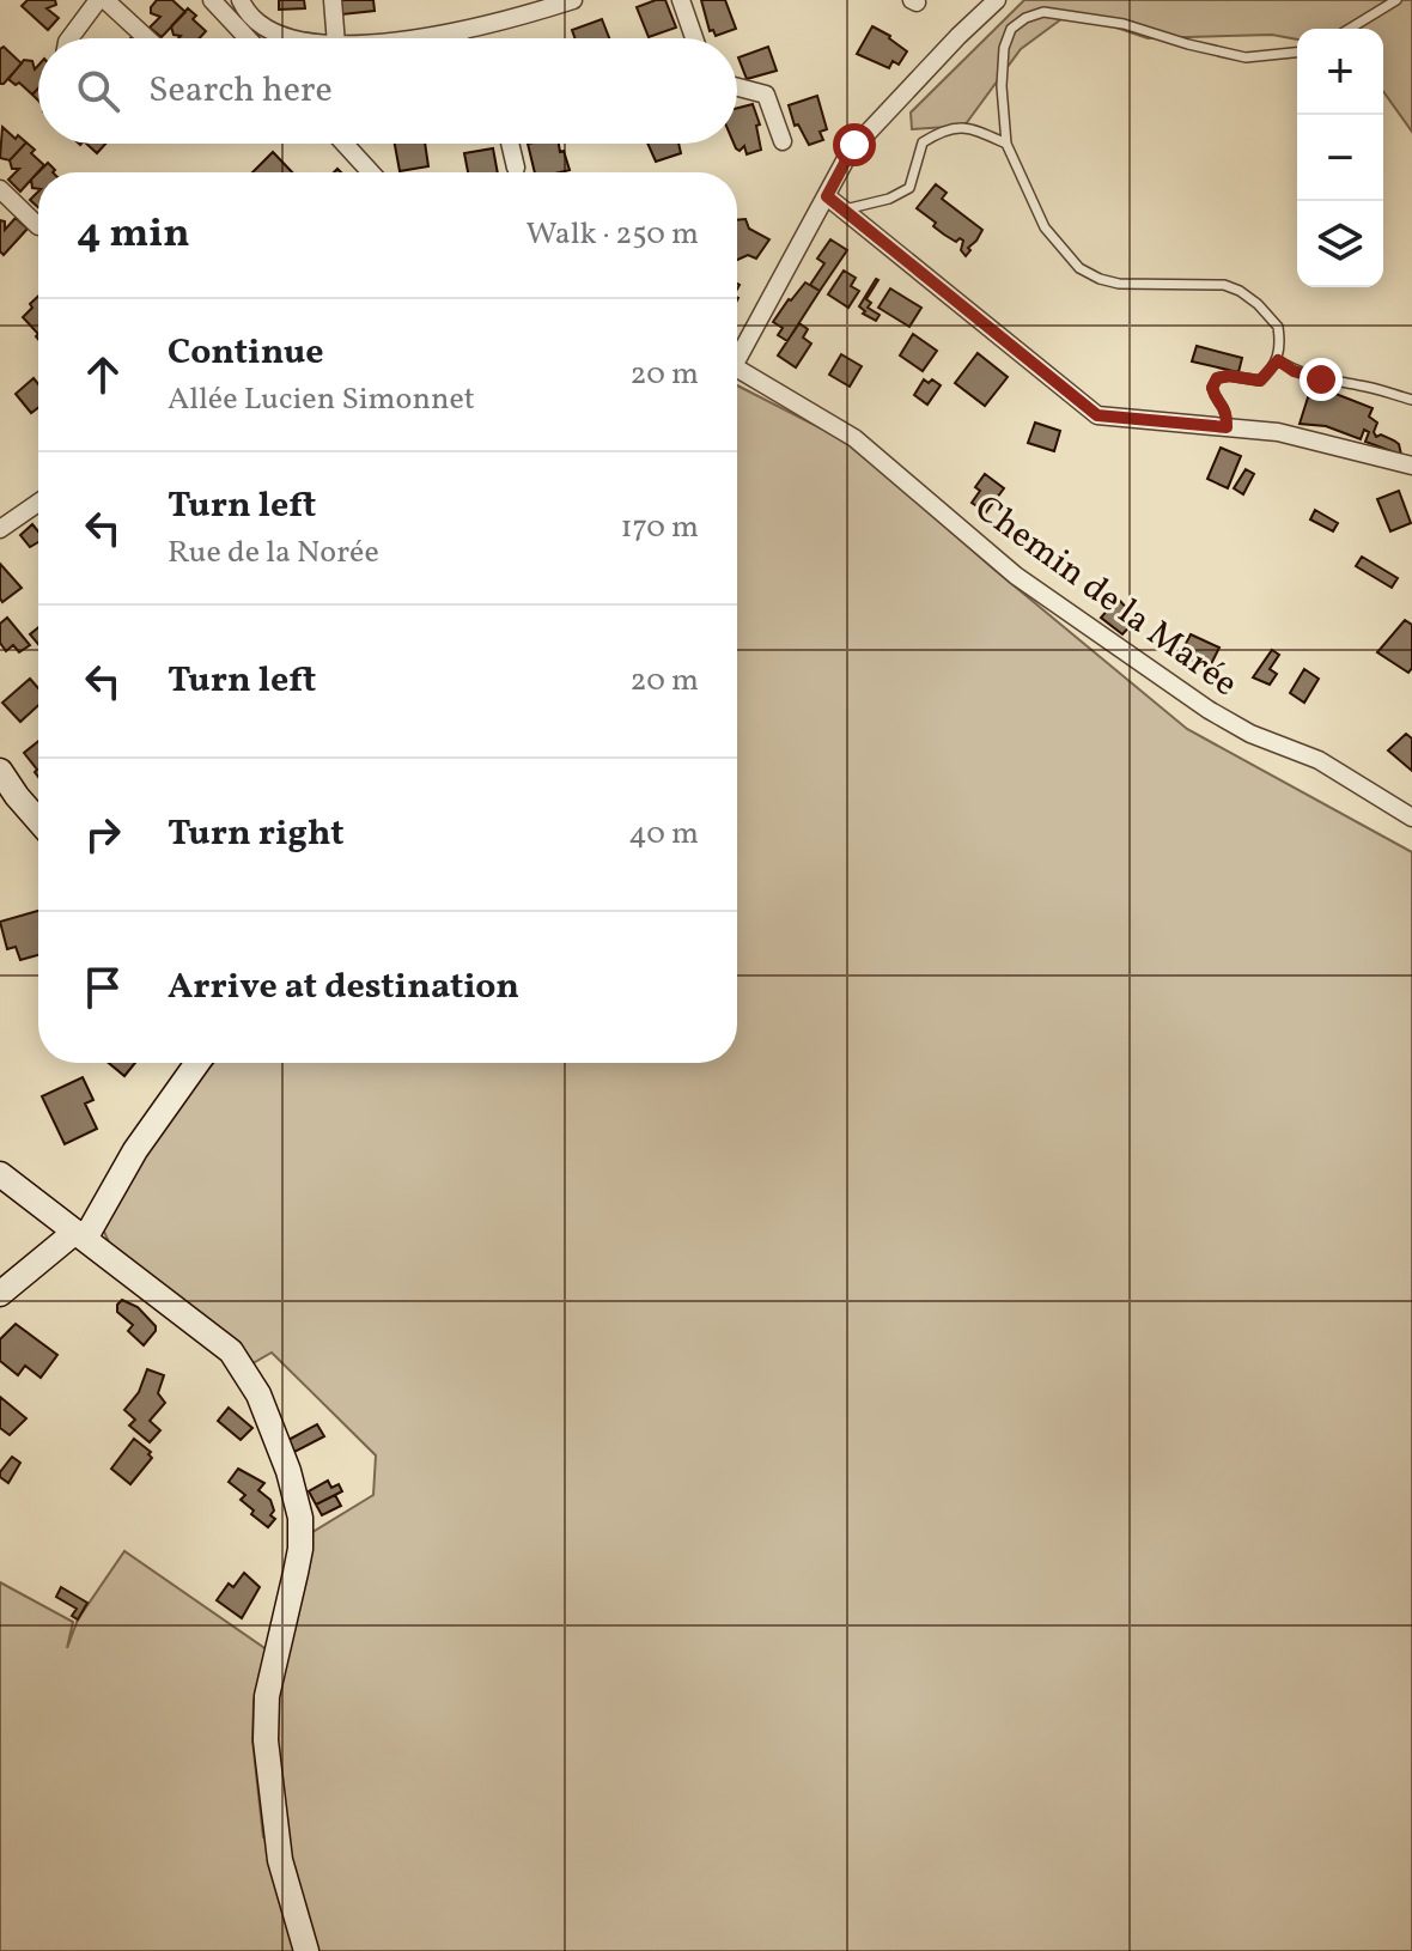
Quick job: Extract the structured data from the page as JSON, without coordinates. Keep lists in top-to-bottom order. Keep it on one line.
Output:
{"streets":{"street":["Chemin de la Marée"]},"page":{"map_buttons":["+","−"],"search":"Search here","heading":["4 min","Walk · 250 m"],"list":[["Continue","Allée Lucien Simonnet","20 m"],["Turn left","Rue de la Norée","170 m"],["Turn left","20 m"],["Turn right","40 m"],"Arrive at destination"]}}
